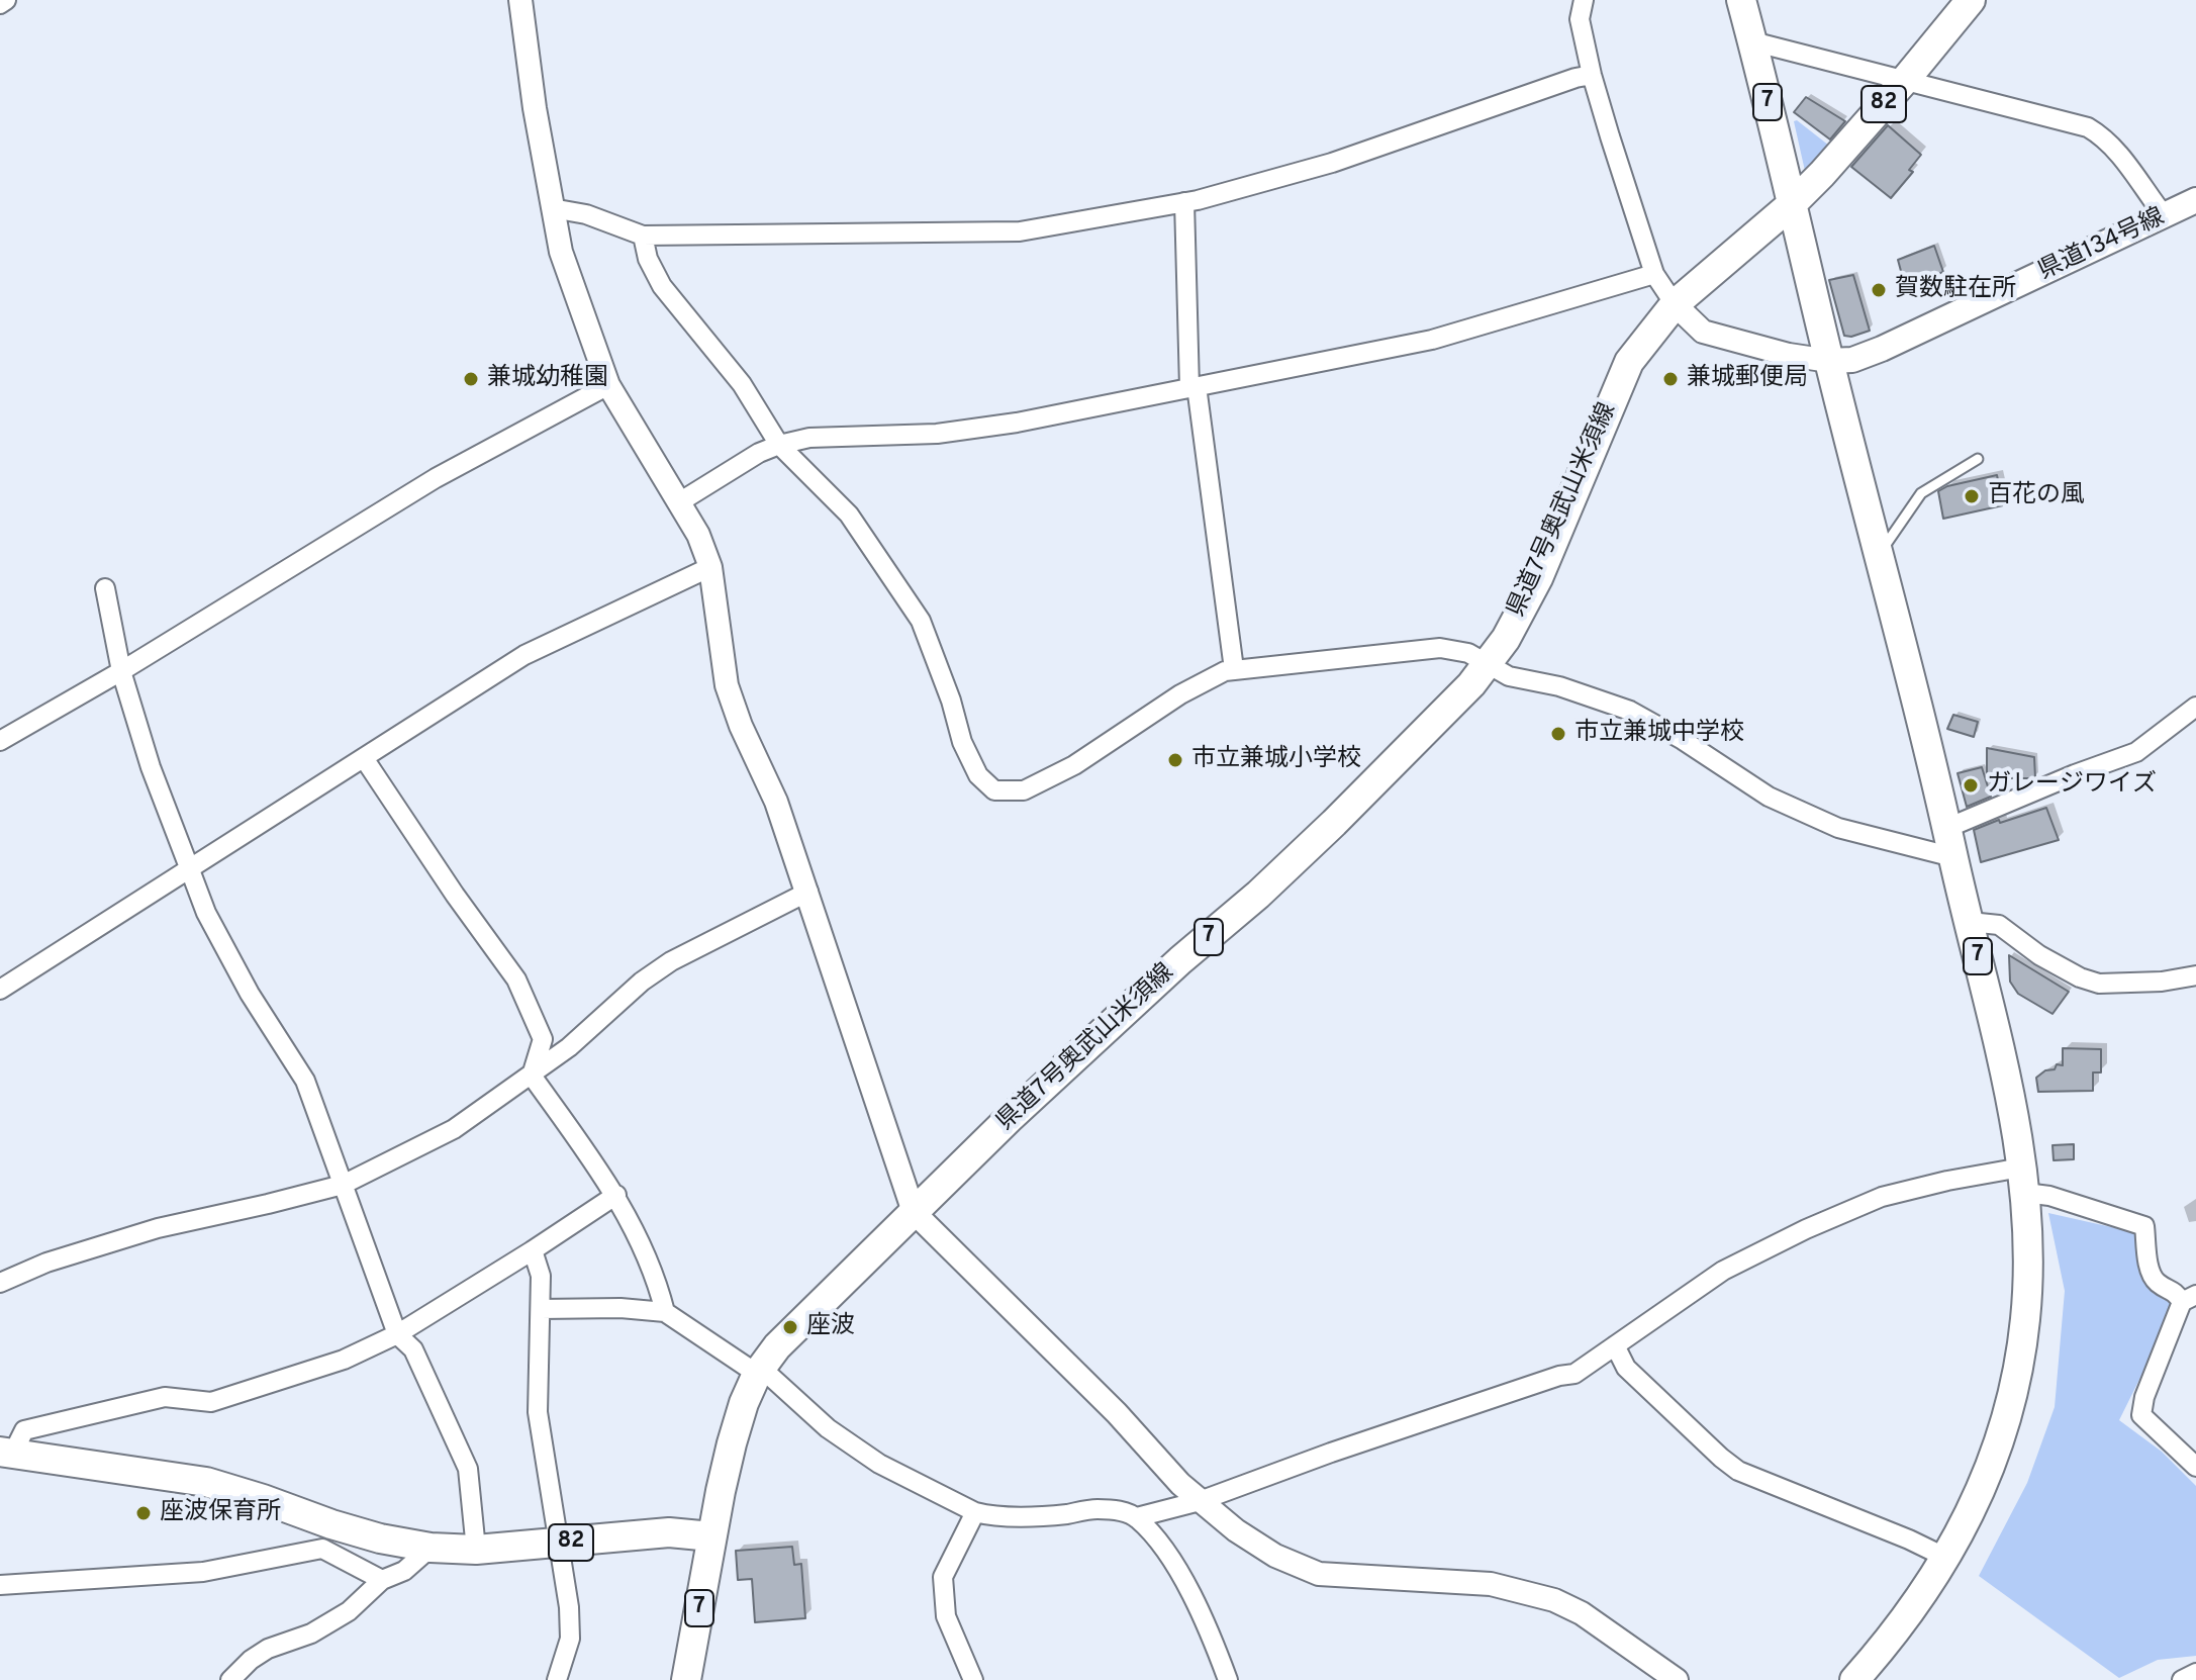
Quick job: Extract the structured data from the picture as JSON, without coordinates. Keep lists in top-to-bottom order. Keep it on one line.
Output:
{"streets":{"main road":["7","82","県道134号線","県道7号奥武山米須線"]},"crossings":[["7","82"],["7","県道134号線"],["7","県道7号奥武山米須線"],["82","県道7号奥武山米須線"]],"places":["賀数駐在所","兼城幼稚園","兼城郵便局","百花の風","市立兼城中学校","市立兼城小学校","ガレージワイズ","座波","座波保育所"]}
